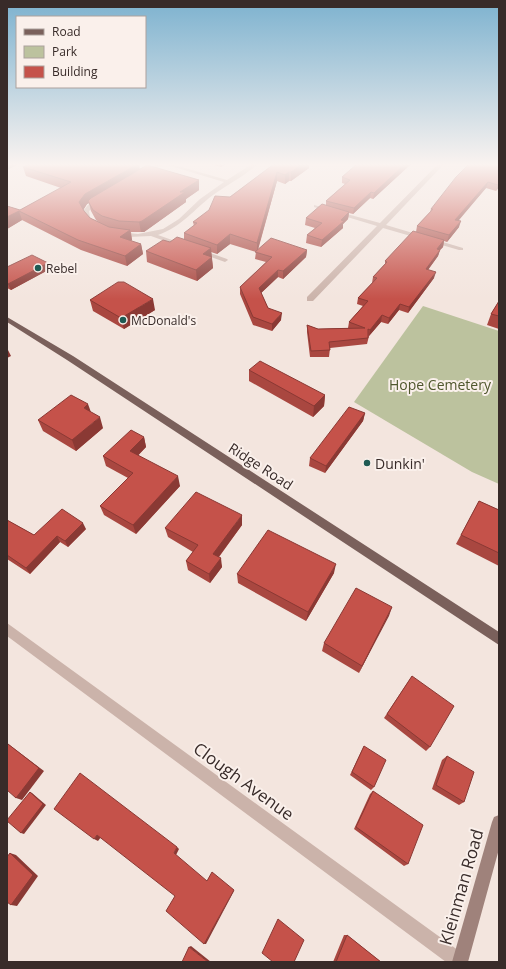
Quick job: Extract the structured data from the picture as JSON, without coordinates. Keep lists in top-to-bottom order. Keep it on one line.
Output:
{"streets":{"main road":["Ridge Road"],"street":["Clough Avenue","Kleinman Road"]},"crossings":[["Clough Avenue","Kleinman Road"]],"parks":["Hope Cemetery"],"places":["Rebel","McDonald's","Dunkin'"],"legend":["Road","Park","Building"]}
